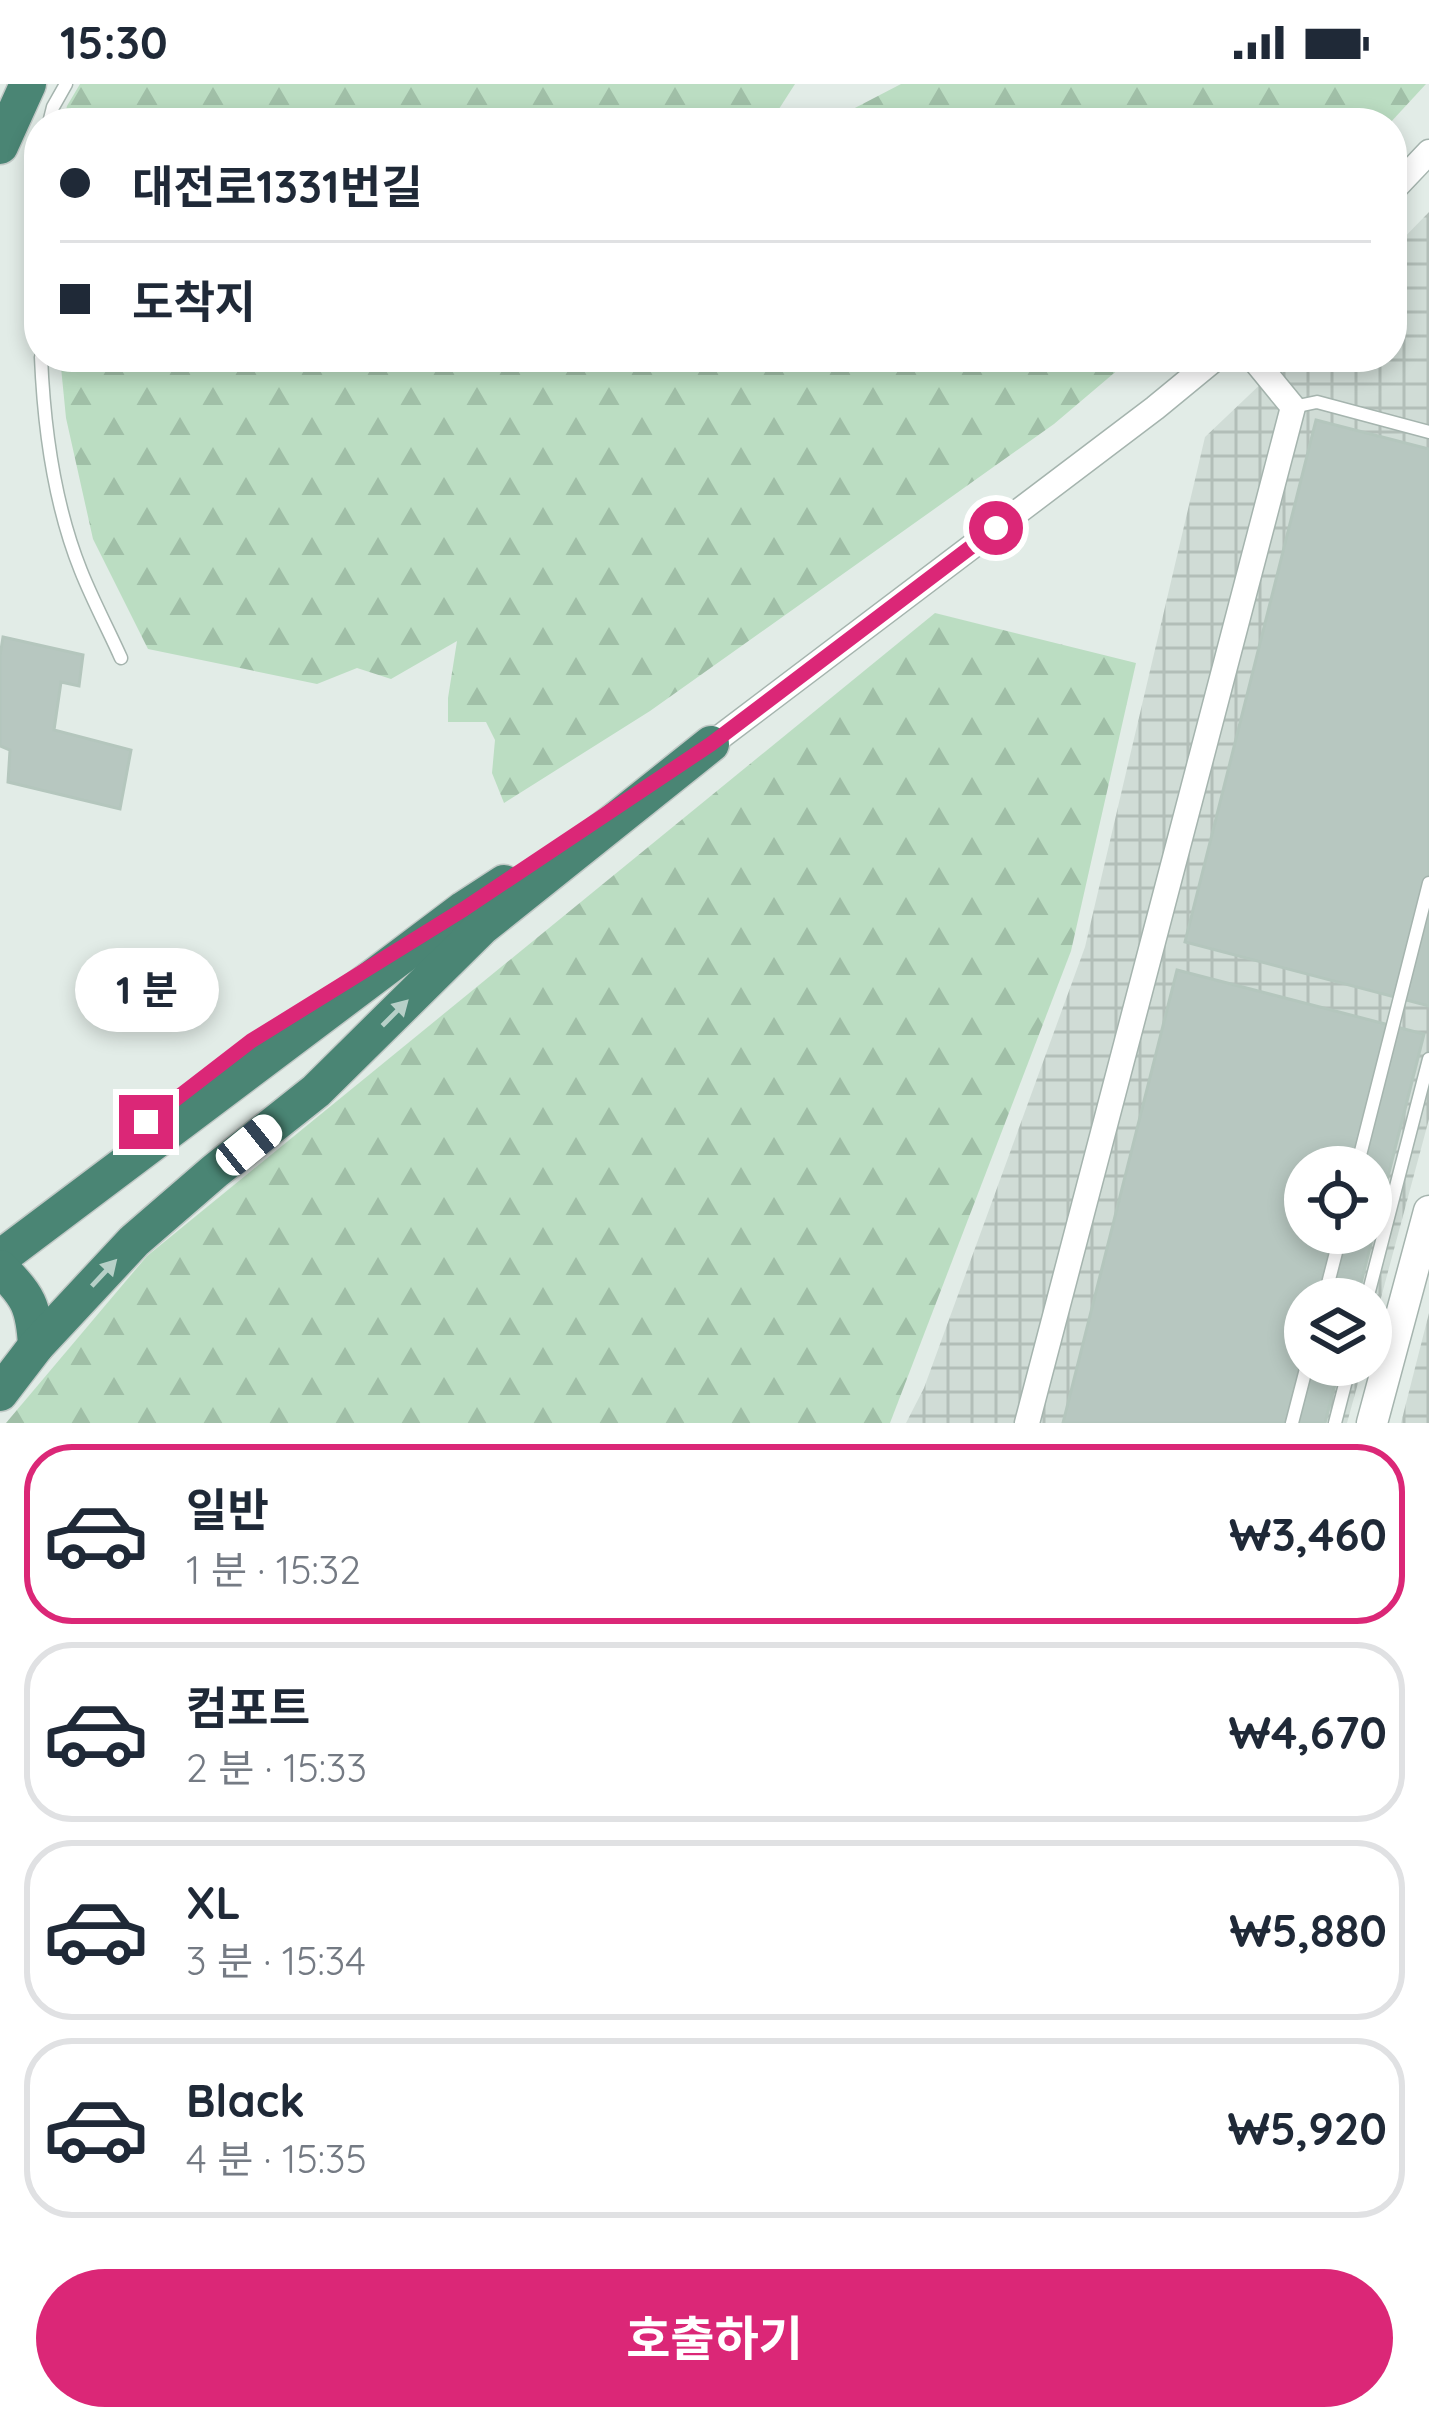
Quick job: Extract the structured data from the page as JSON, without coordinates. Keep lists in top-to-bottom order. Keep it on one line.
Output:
{"page":{"status":"15:30","banner":["대전로1331번길","도착지"],"bubble":"1 분","list":[{"name":"일반","note":"1 분 · 15:32","value":"₩3,460"},{"name":"컴포트","note":"2 분 · 15:33","value":"₩4,670"},{"name":"XL","note":"3 분 · 15:34","value":"₩5,880"},{"name":"Black","note":"4 분 · 15:35","value":"₩5,920"}],"buttons":"호출하기"}}
